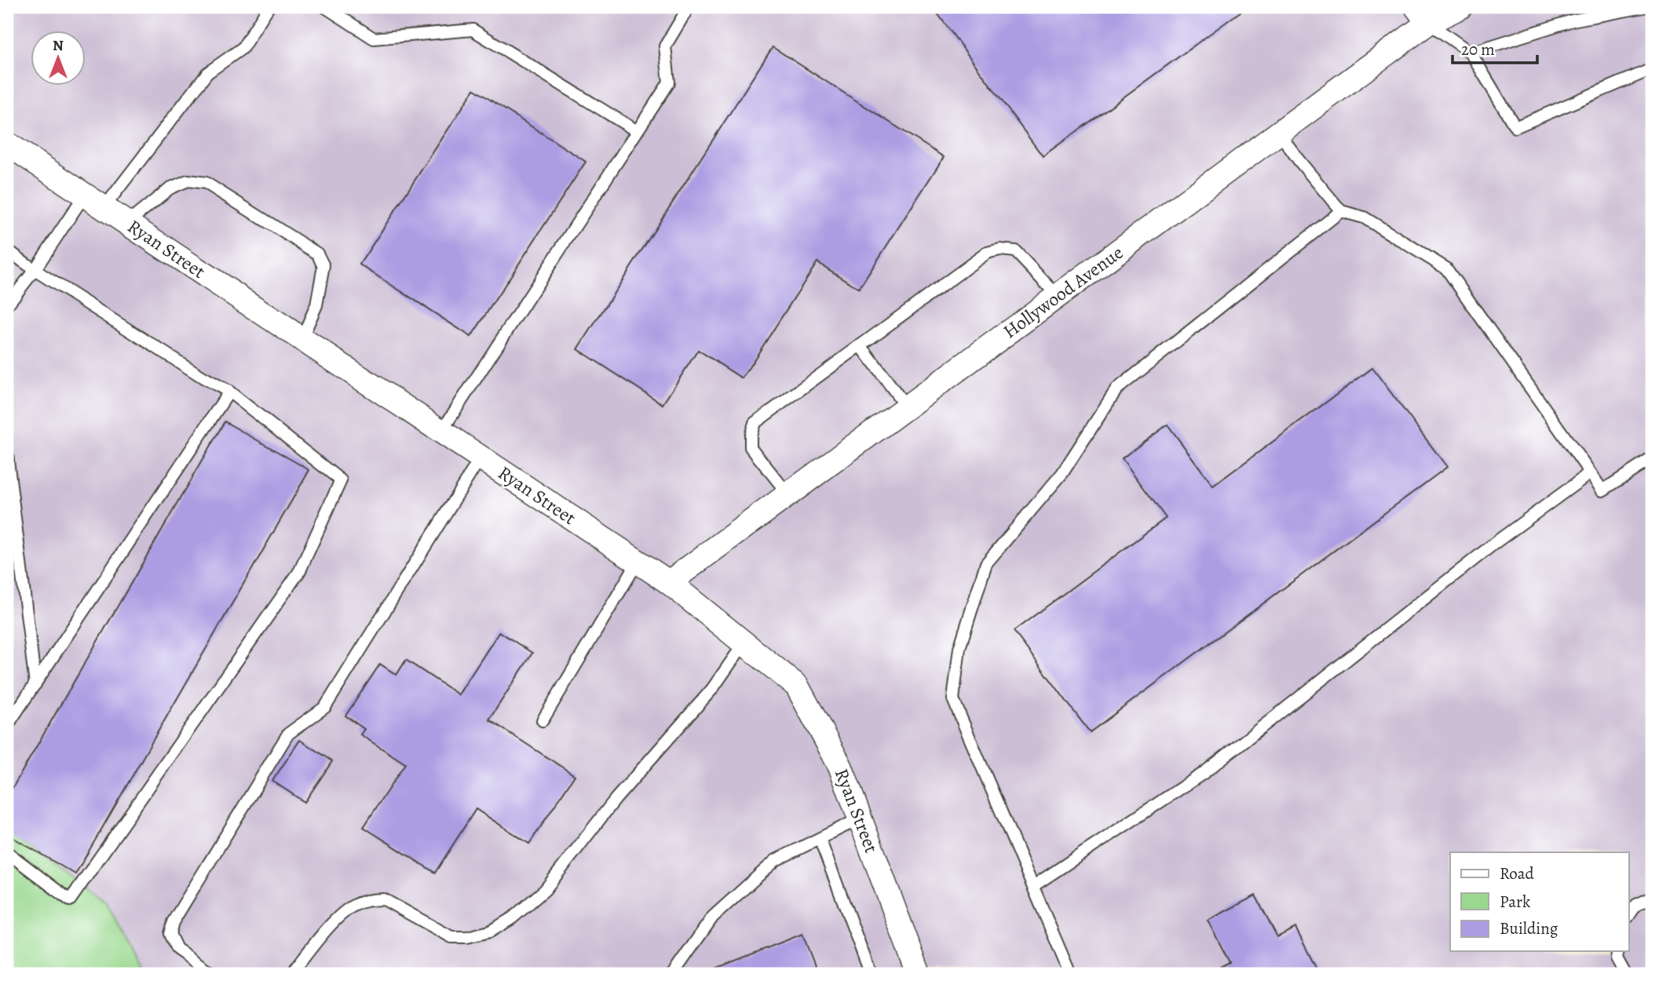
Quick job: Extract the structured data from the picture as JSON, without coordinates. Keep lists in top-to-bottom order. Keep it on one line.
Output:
{"streets":{"street":["Ryan Street","Hollywood Avenue"]},"crossings":[["Ryan Street","Hollywood Avenue"]],"legend":["Road","Park","Building"],"scale_bar":"20 m","north":"top"}
